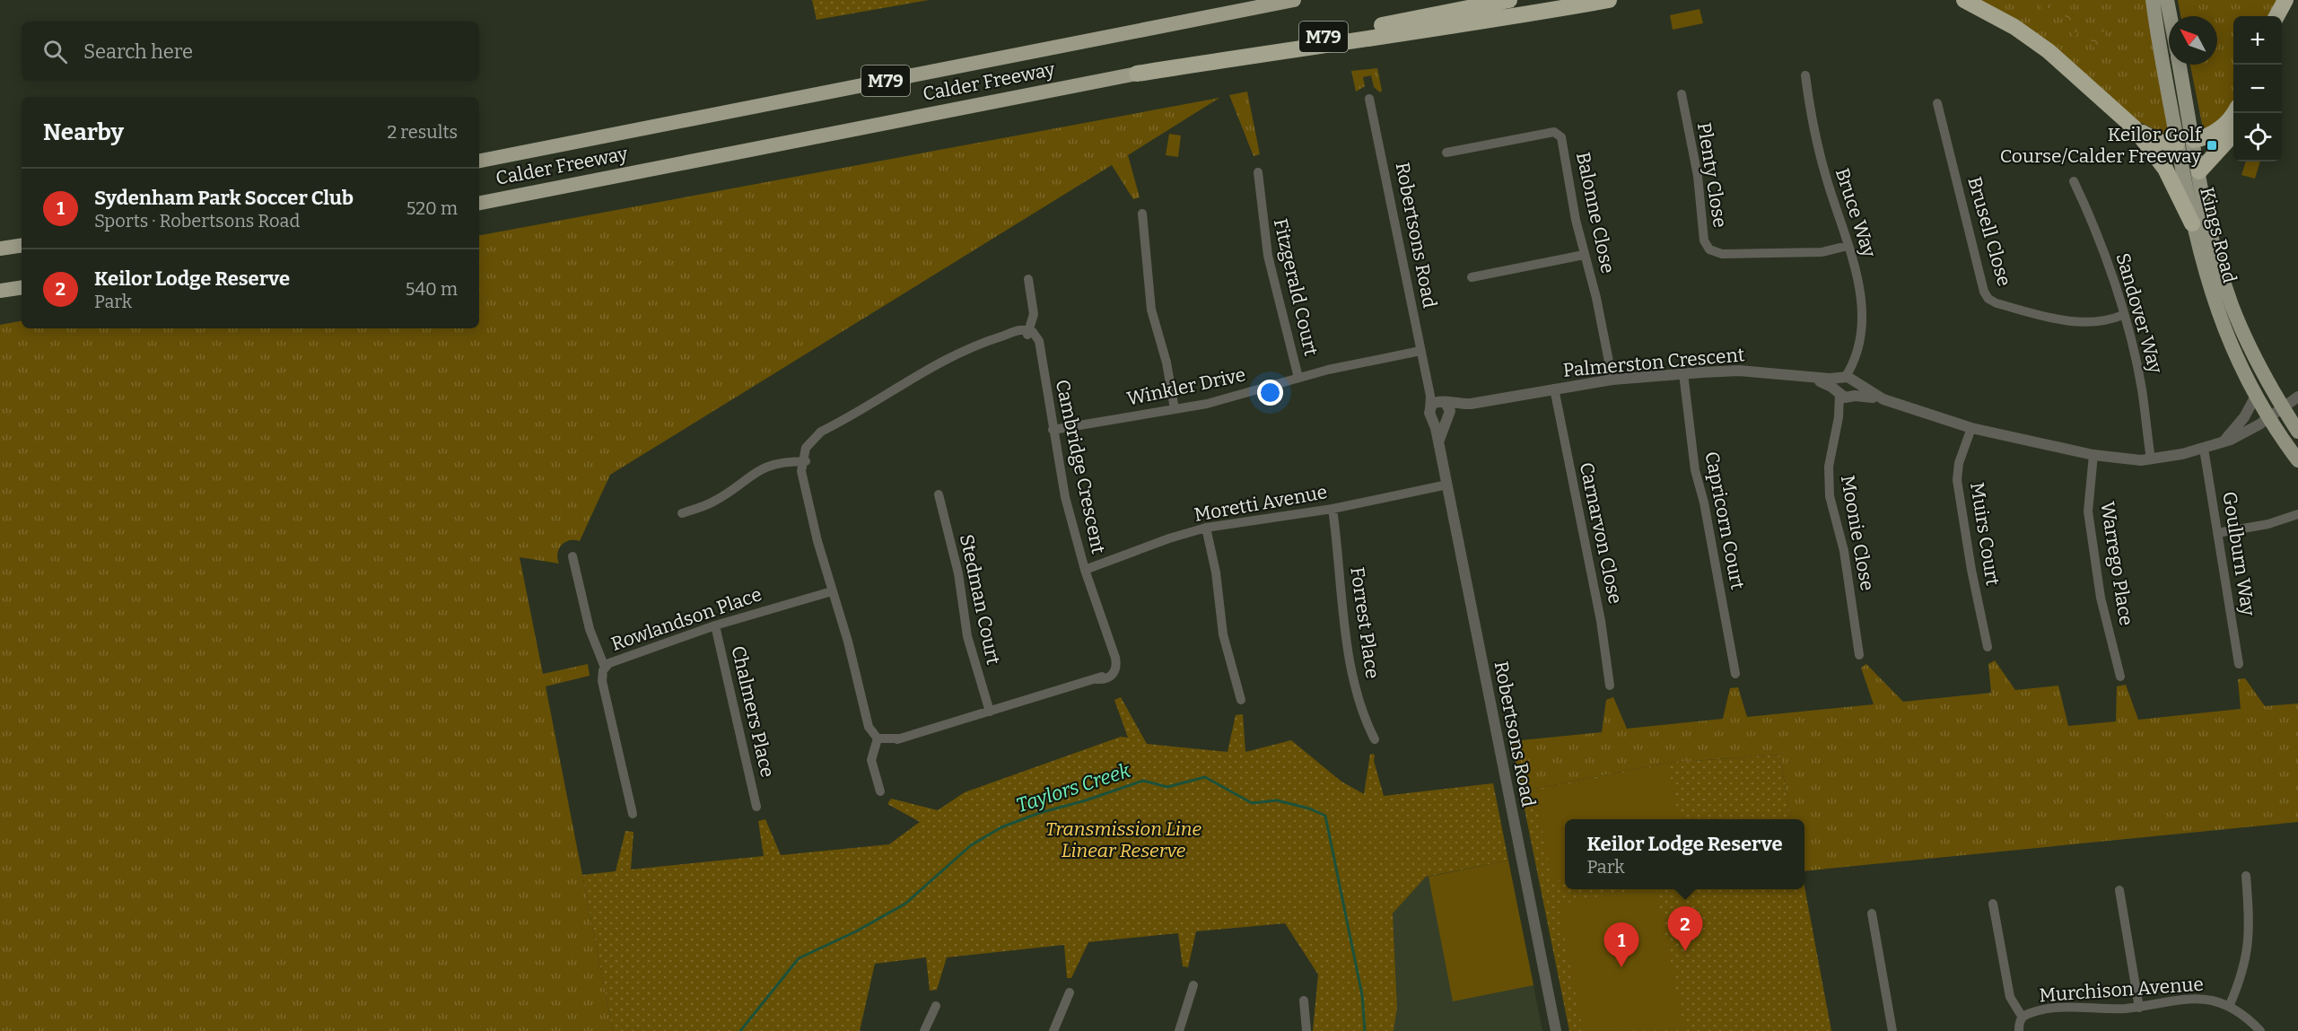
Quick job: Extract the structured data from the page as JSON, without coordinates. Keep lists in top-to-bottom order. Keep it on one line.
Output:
{"streets":{"highway":["M79","Calder Freeway"],"main road":["Kings Road"],"street":["Plenty Close","Balonne Close","Bruce Way","Brusell Close","Robertsons Road","Fitzgerald Court","Sandover Way","Palmerston Crescent","Winkler Drive","Cambridge Crescent","Moretti Avenue","Capricorn Court","Carnarvon Close","Moonie Close","Muirs Court","Goulburn Way","Warrego Place","Stedman Court","Rowlandson Place","Forrest Place","Chalmers Place","Murchison Avenue"]},"crossings":[["Plenty Close","Bruce Way"],["Balonne Close","Palmerston Crescent"],["Bruce Way","Palmerston Crescent"],["Bruce Way","Moonie Close"],["Brusell Close","Sandover Way"],["Robertsons Road","Palmerston Crescent"],["Robertsons Road","Winkler Drive"],["Robertsons Road","Moretti Avenue"],["Fitzgerald Court","Winkler Drive"],["Palmerston Crescent","Capricorn Court"],["Palmerston Crescent","Carnarvon Close"],["Palmerston Crescent","Moonie Close"],["Winkler Drive","Cambridge Crescent"],["Cambridge Crescent","Moretti Avenue"],["Cambridge Crescent","Stedman Court"],["Moretti Avenue","Forrest Place"],["Rowlandson Place","Chalmers Place"]],"water":["Taylors Creek"],"parks":["Transmission Line Linear Reserve"],"places":{"transit":["Keilor Golf Course/Calder Freeway"]},"north":"top left","page":{"map_buttons":["+","−"],"search":"Search here","heading":["Nearby","2 results"],"list":[{"mark":"1","name":"Sydenham Park Soccer Club","note":"Sports · Robertsons Road","value":"520 m"},{"mark":"2","name":"Keilor Lodge Reserve","note":"Park","value":"540 m"}],"popup":["Keilor Lodge Reserve","Park"],"pins":["2","1"]}}
